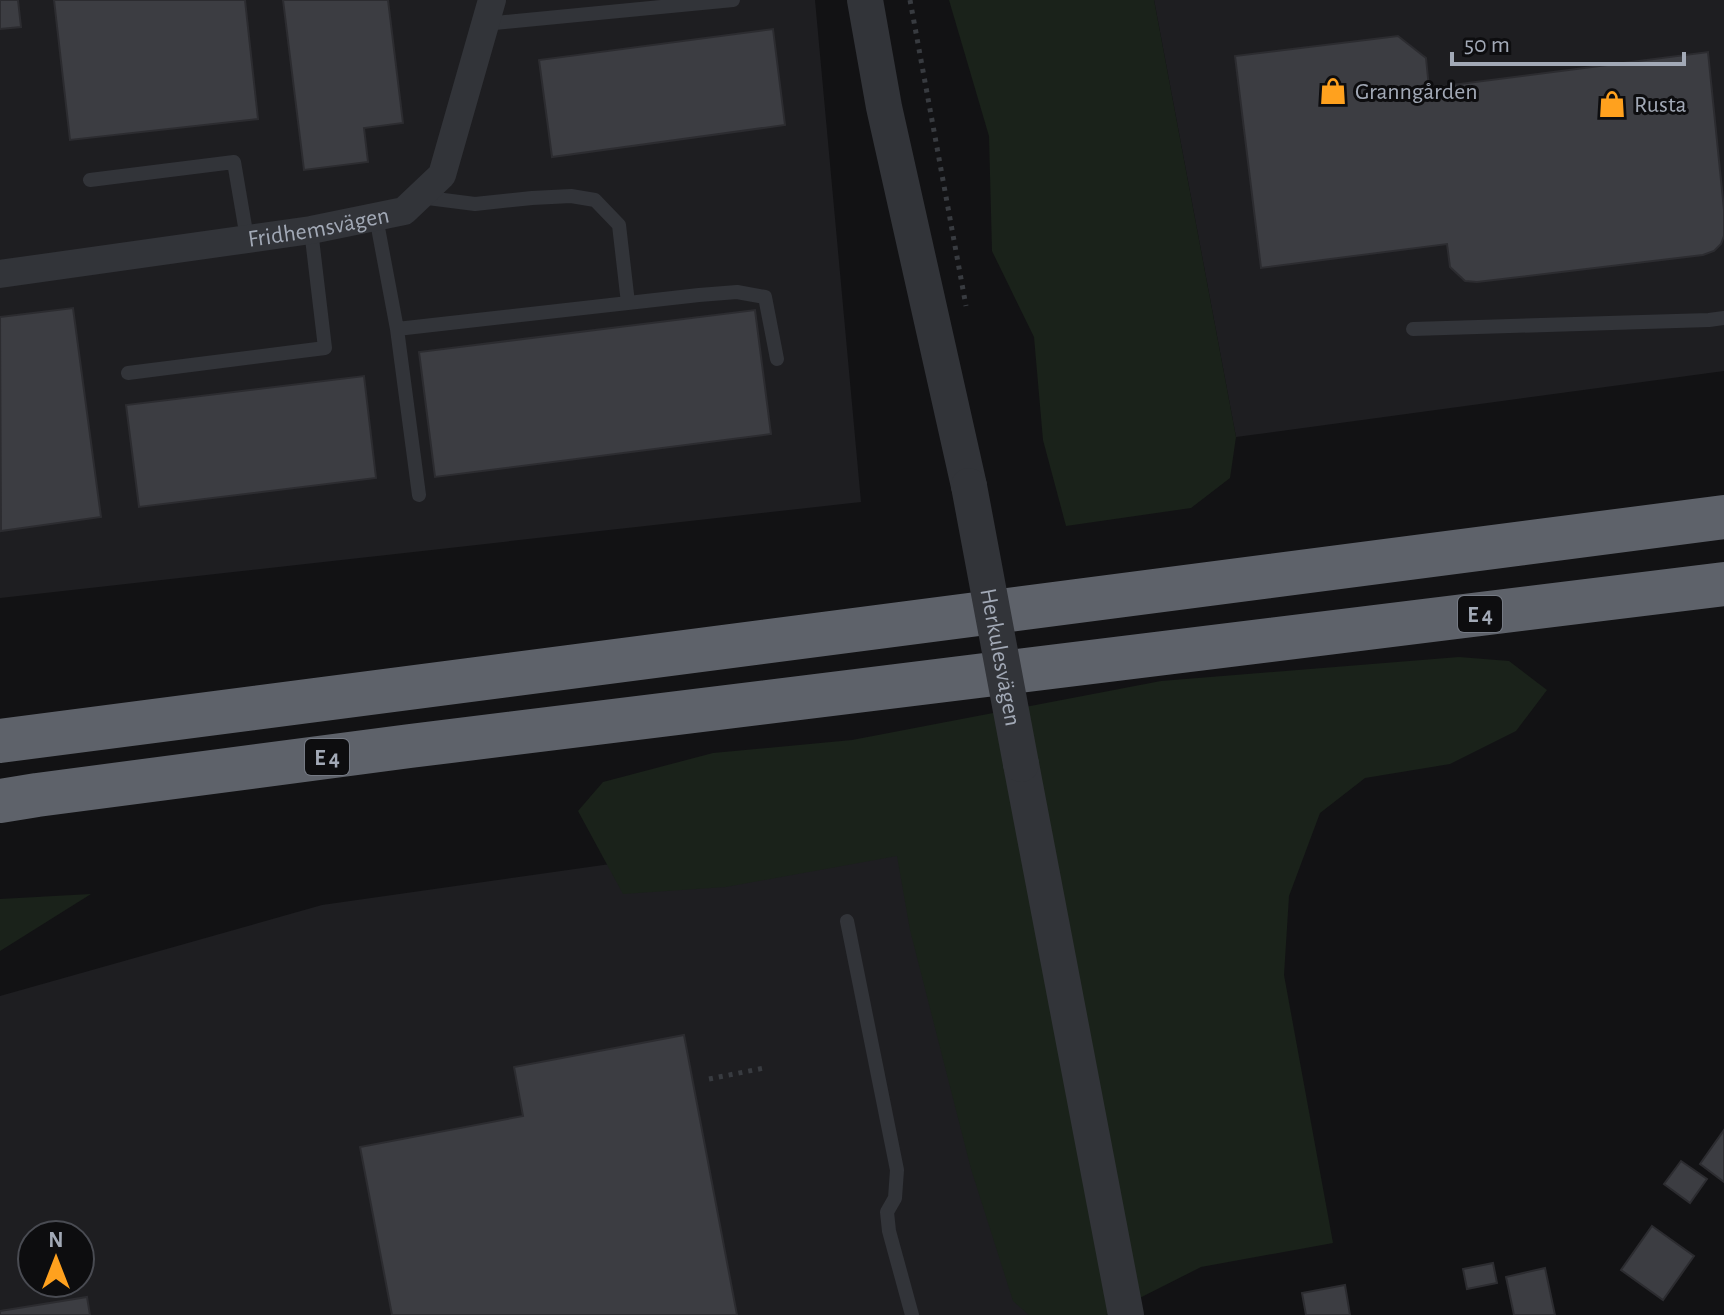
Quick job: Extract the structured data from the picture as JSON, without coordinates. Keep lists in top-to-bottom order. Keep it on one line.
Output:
{"streets":{"highway":["E 4"],"street":["Fridhemsvägen","Herkulesvägen"]},"places":{"shop":["Granngården","Rusta"]},"scale_bar":"50 m","north":"top"}
